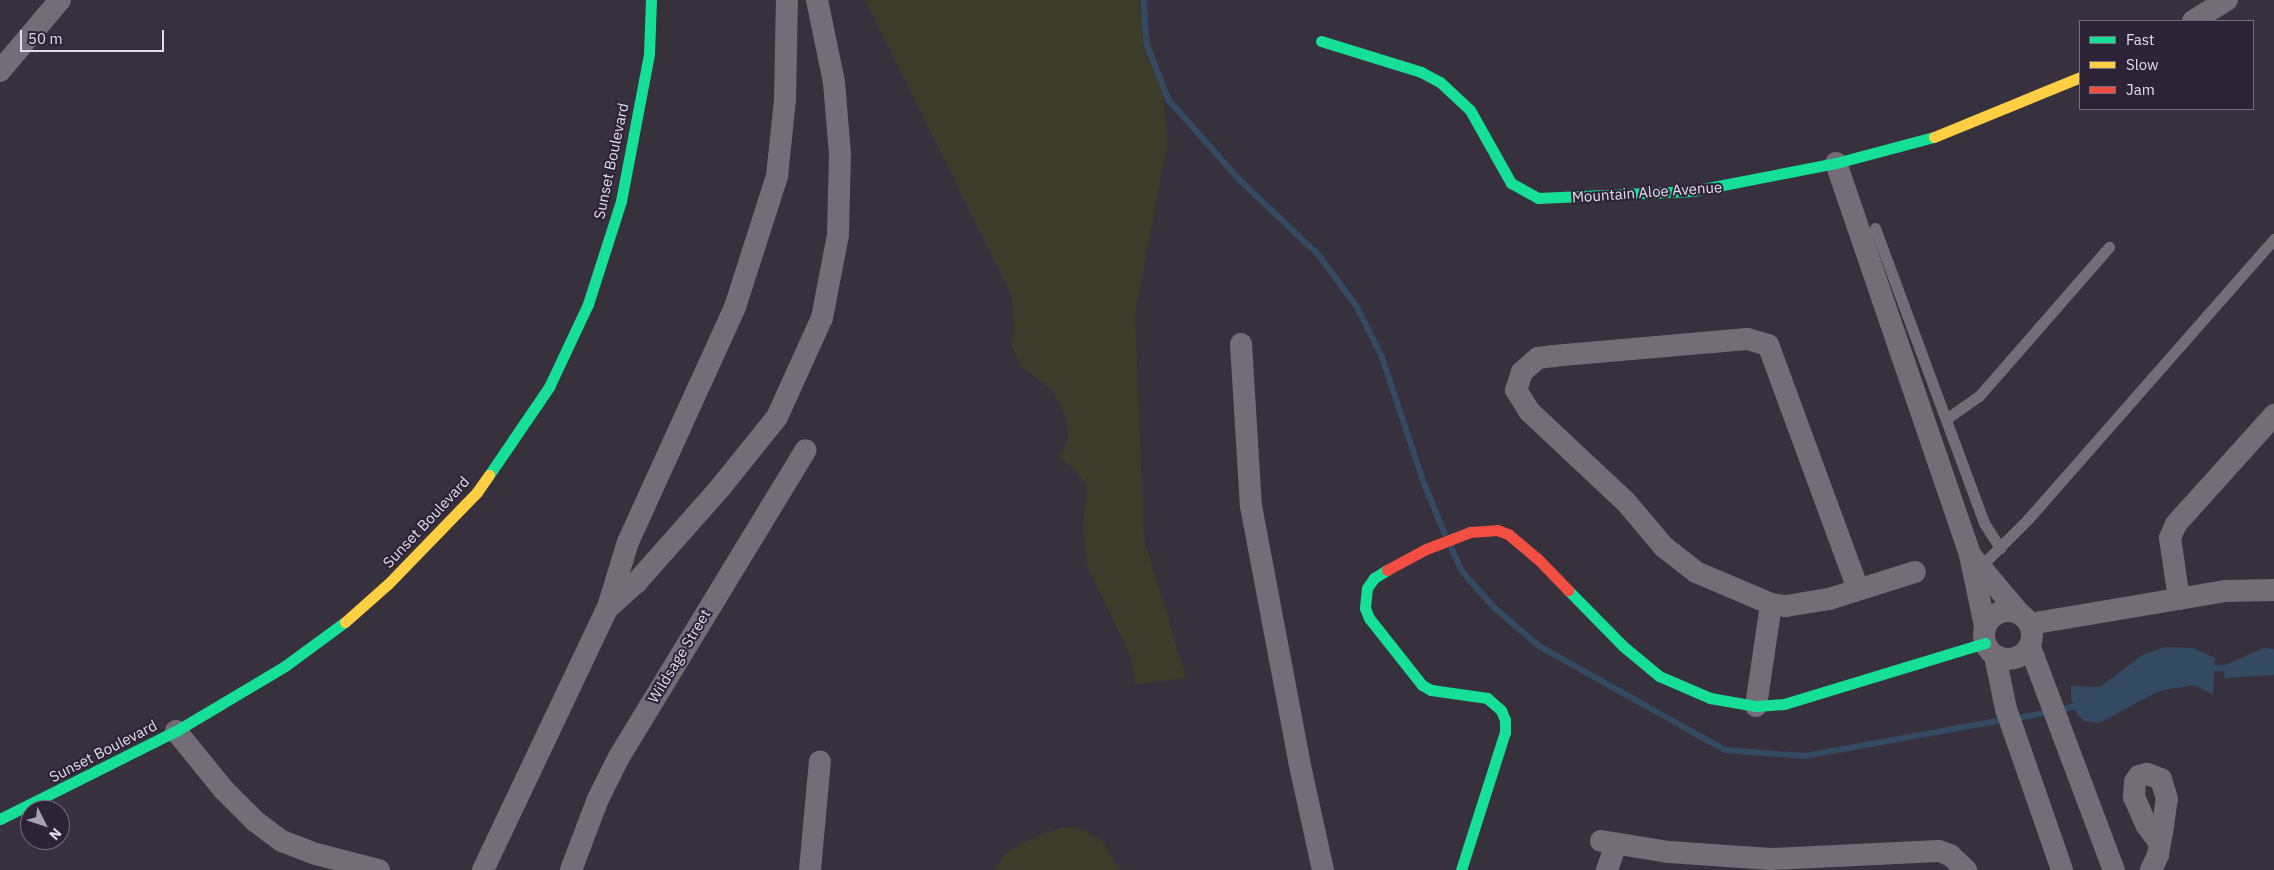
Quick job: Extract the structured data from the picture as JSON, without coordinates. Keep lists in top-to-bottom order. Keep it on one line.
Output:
{"streets":{"street":["Sunset Boulevard","Mountain Aloe Avenue","Wildsage Street"]},"legend":["Fast","Slow","Jam"],"scale_bar":"50 m","north":"bottom right"}
